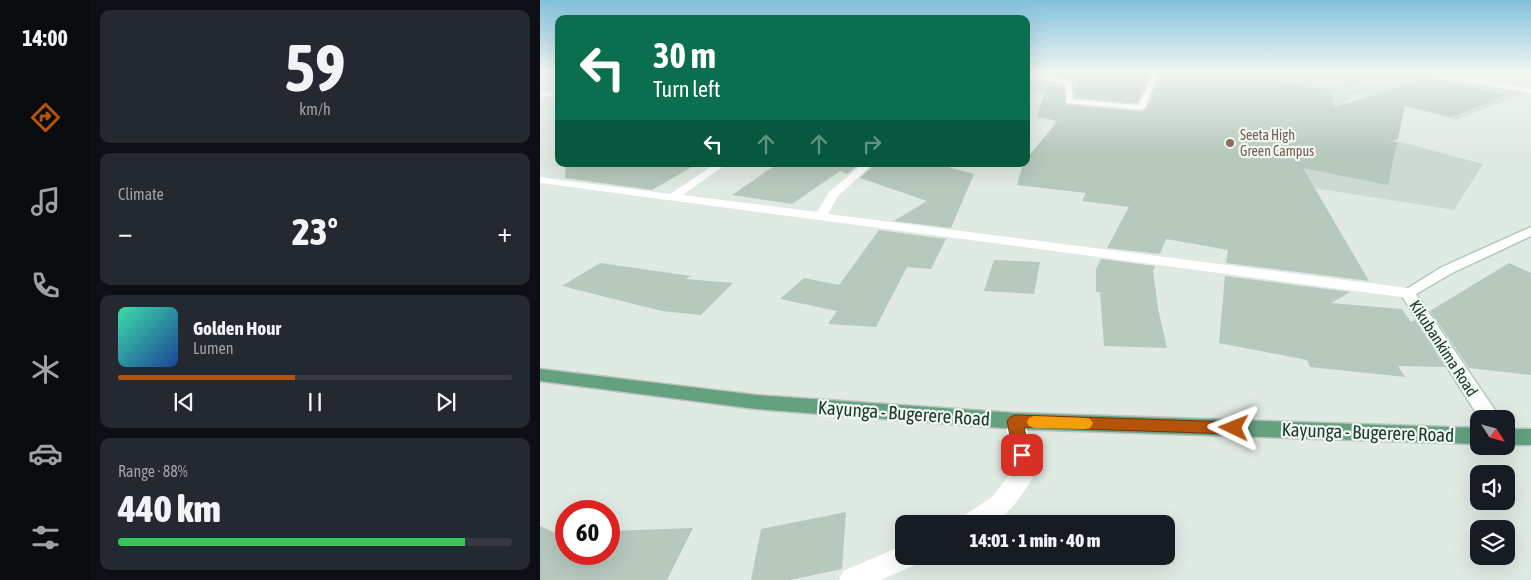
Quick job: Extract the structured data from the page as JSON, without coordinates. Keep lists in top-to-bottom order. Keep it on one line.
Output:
{"streets":{"main road":["Kayunga - Bugerere Road"],"street":["Kikubankima Road"]},"places":["Seeta High Green Campus"],"north":"bottom right","page":{"tabs":"14:00","tile":[["59","km/h"],"Climate",["Range · 88%","440 km"]],"turn":["30 m","Turn left"],"heat":["−","23°","+"],"song":["Golden Hour","Lumen"],"limit":"60","trip":"14:01 · 1 min · 40 m"}}
